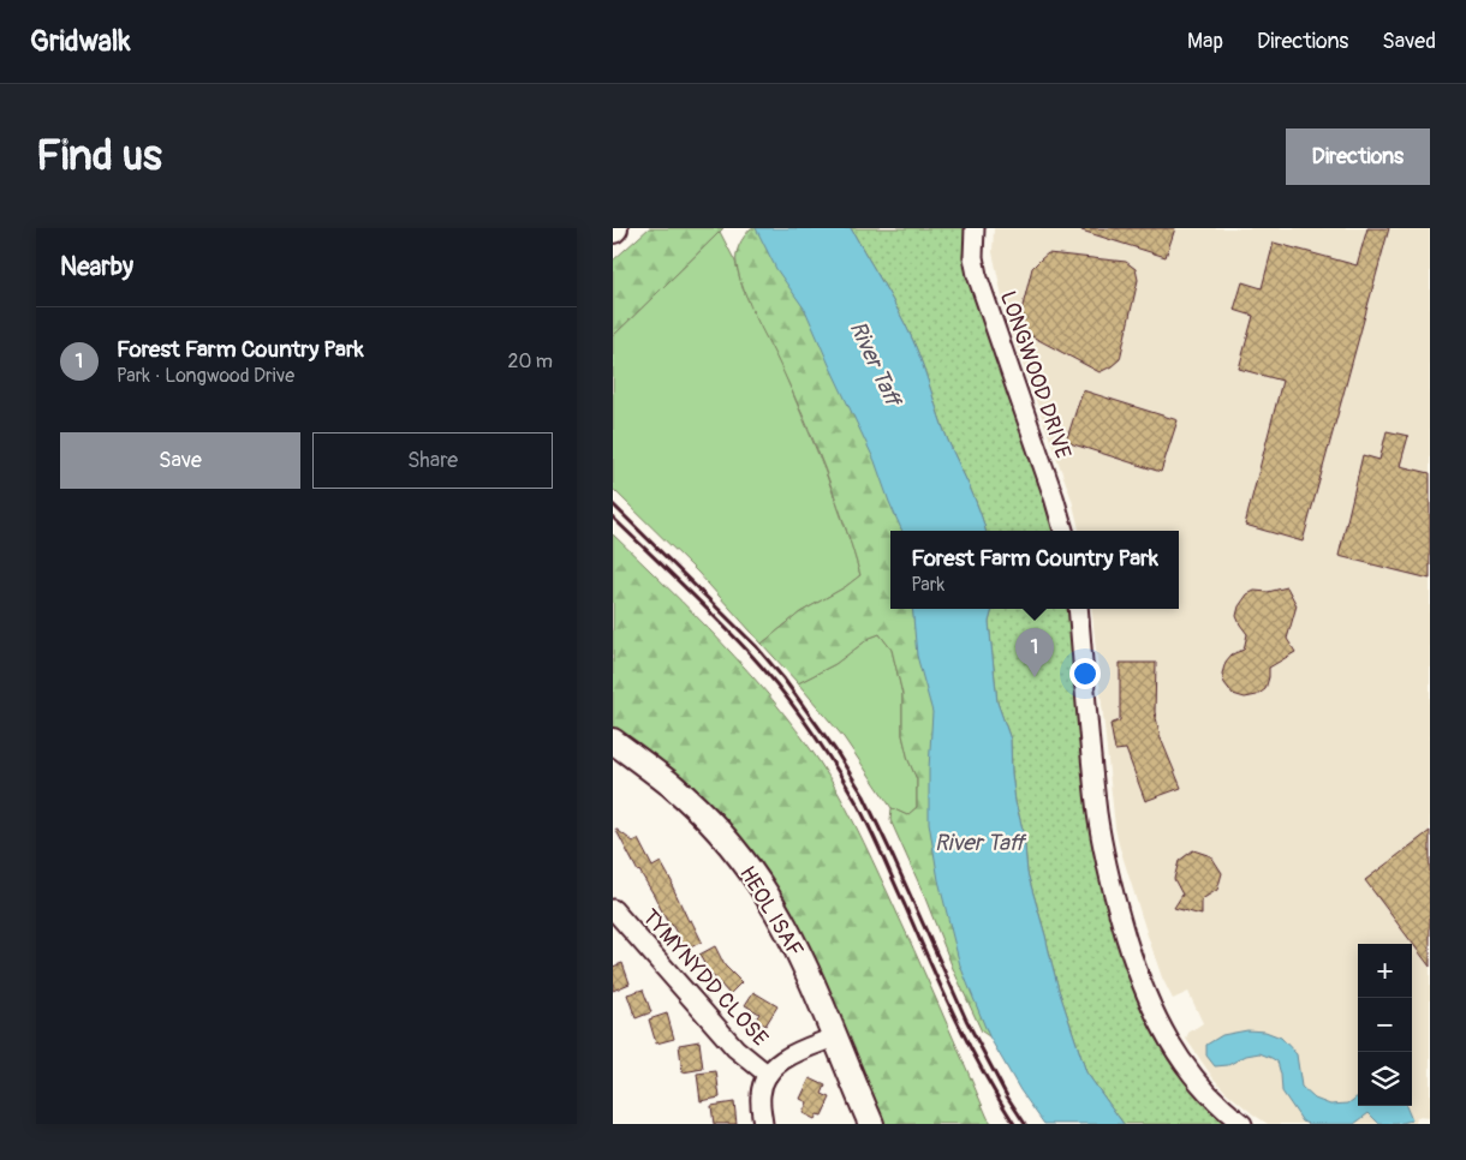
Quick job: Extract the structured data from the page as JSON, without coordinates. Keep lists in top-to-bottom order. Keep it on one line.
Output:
{"streets":{"main road":["HEOL ISAF"],"street":["LONGWOOD DRIVE","TYMYNYDD CLOSE"]},"water":["River Taff"],"page":{"header":"Gridwalk","nav":["Map","Directions","Saved"],"buttons":["Directions",["Save","Share"]],"title":"Find us","heading":"Nearby","list":[{"mark":"1","name":"Forest Farm Country Park","note":"Park · Longwood Drive","value":"20 m"}],"popup":["Forest Farm Country Park","Park"],"pins":"1","map_buttons":["+","−"]}}
